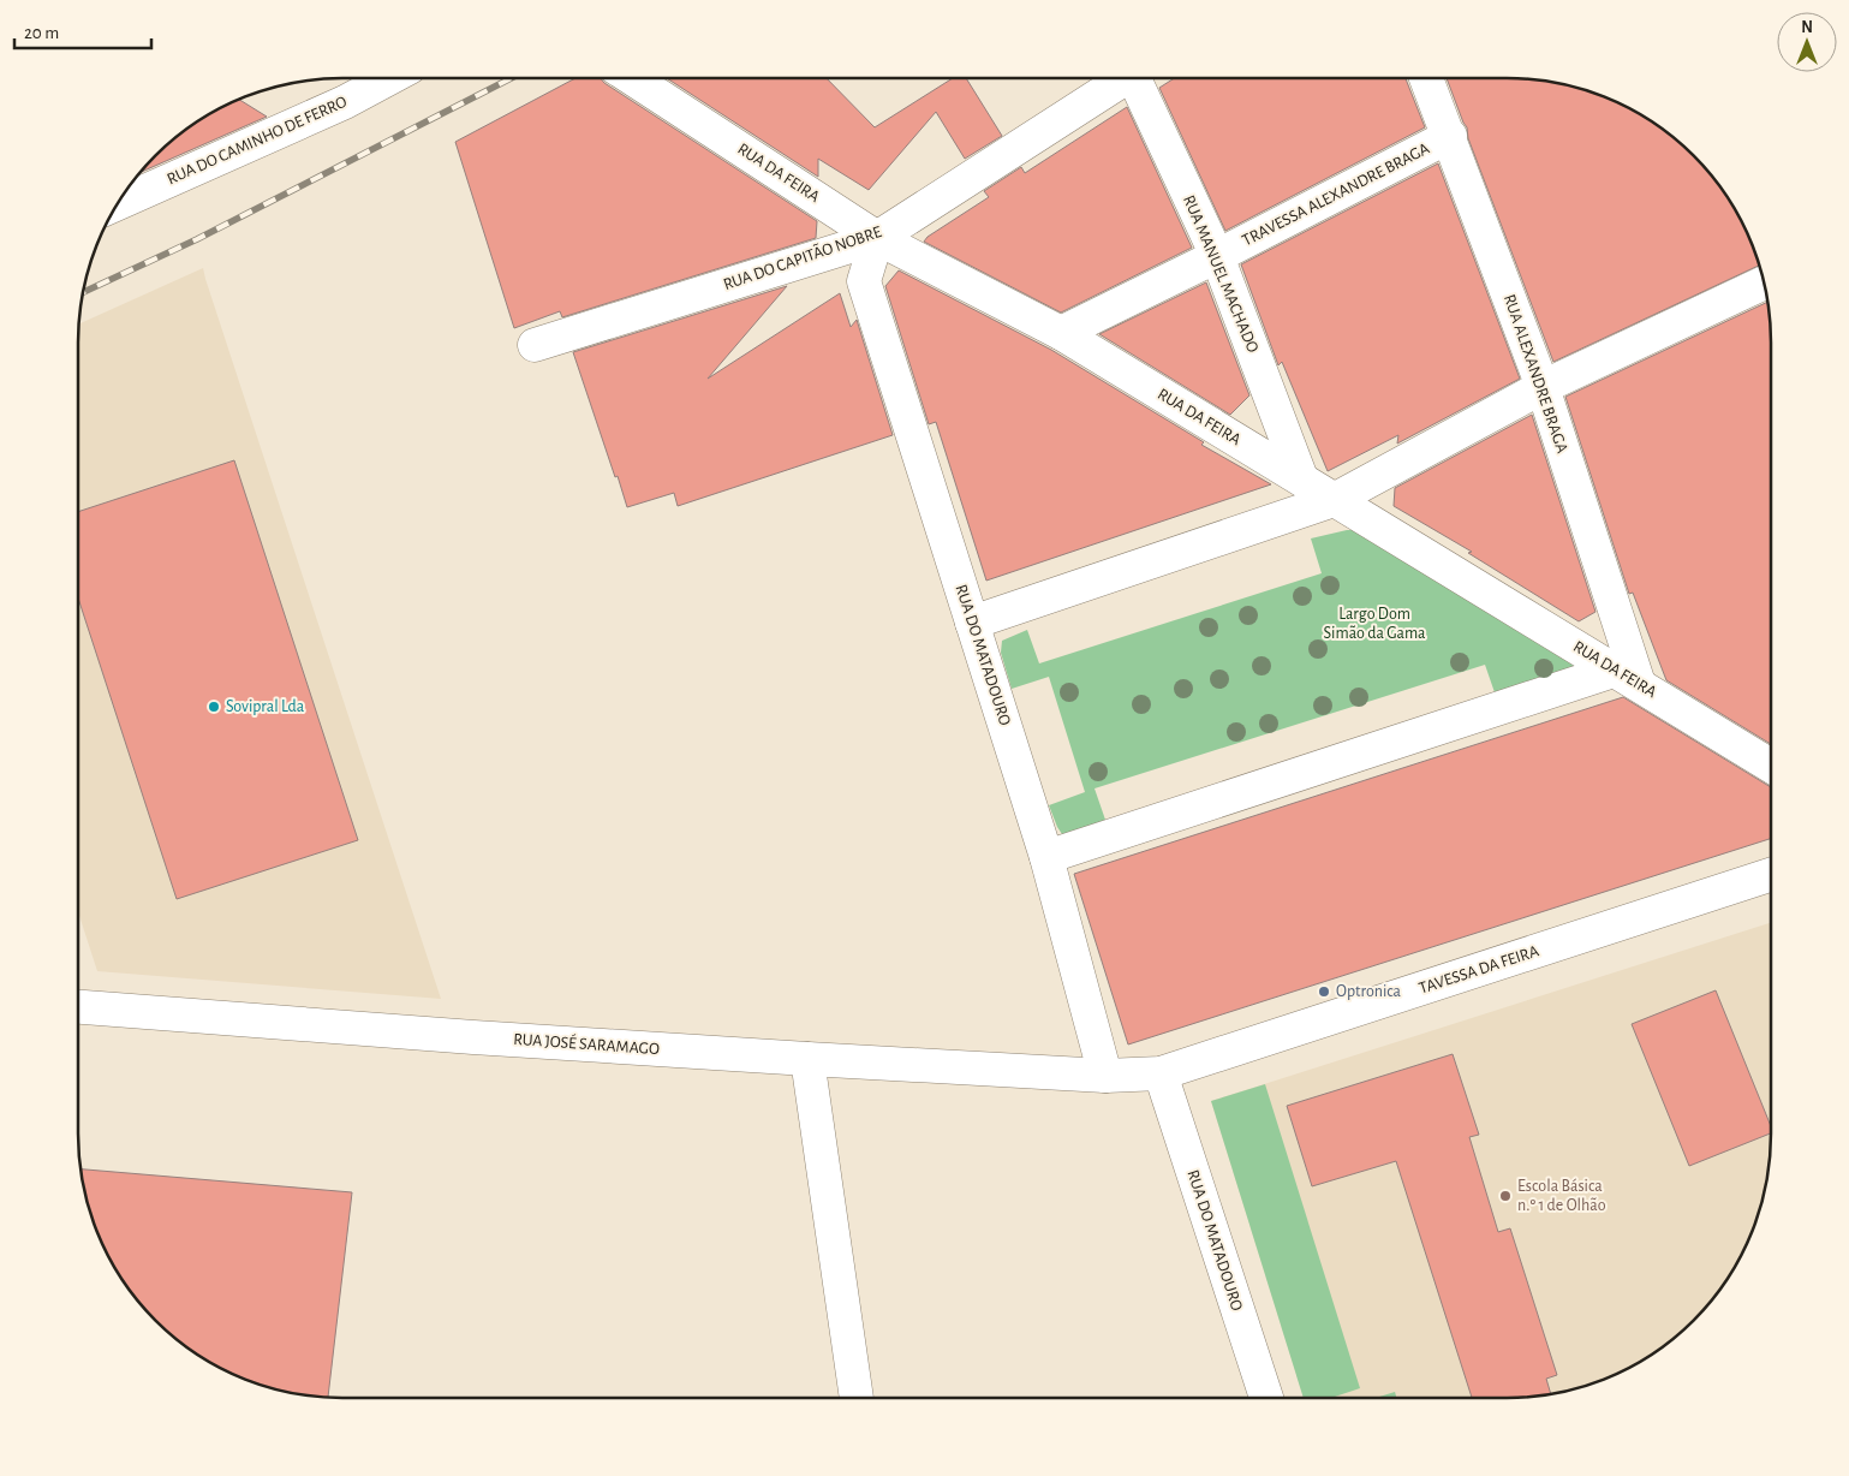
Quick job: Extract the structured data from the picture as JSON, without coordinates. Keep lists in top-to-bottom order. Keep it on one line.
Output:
{"streets":{"street":["RUA DO CAMINHO DE FERRO","RUA DA FEIRA","TRAVESSA ALEXANDRE BRAGA","RUA DO CAPITÃO NOBRE","RUA MANUEL MACHADO","RUA ALEXANDRE BRAGA","RUA DO MATADOURO","TAVESSA DA FEIRA","RUA JOSÉ SARAMAGO"]},"crossings":[["RUA DA FEIRA","TRAVESSA ALEXANDRE BRAGA"],["RUA DA FEIRA","RUA DO CAPITÃO NOBRE"],["RUA DA FEIRA","RUA MANUEL MACHADO"],["RUA DA FEIRA","RUA ALEXANDRE BRAGA"],["RUA DA FEIRA","RUA DO MATADOURO"],["TRAVESSA ALEXANDRE BRAGA","RUA MANUEL MACHADO"],["TRAVESSA ALEXANDRE BRAGA","RUA ALEXANDRE BRAGA"],["RUA DO CAPITÃO NOBRE","RUA DO MATADOURO"],["RUA DO MATADOURO","TAVESSA DA FEIRA"],["RUA DO MATADOURO","RUA JOSÉ SARAMAGO"],["TAVESSA DA FEIRA","RUA JOSÉ SARAMAGO"]],"parks":["Largo Dom Simão da Gama"],"places":["Sovipral Lda","Optronica","Escola Básica n.º 1 de Olhão"],"scale_bar":"20 m","north":"top"}
